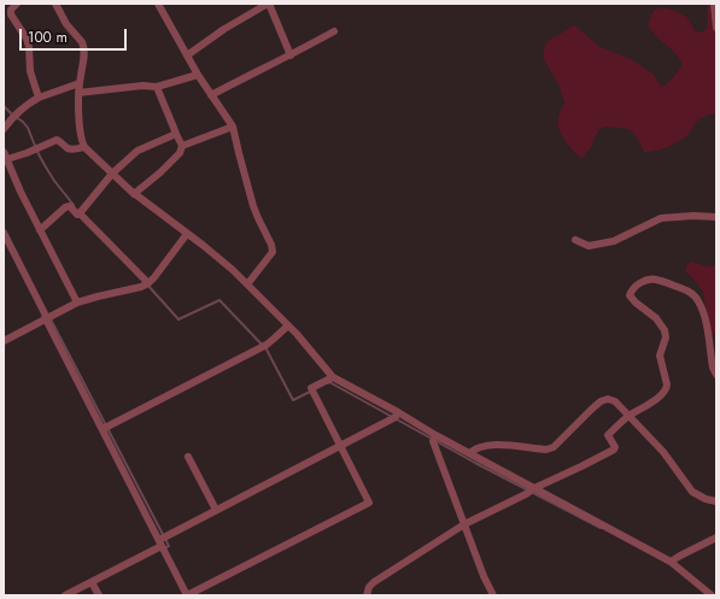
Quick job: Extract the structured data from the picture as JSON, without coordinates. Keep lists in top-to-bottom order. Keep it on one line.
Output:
{"scale_bar":"100 m"}
